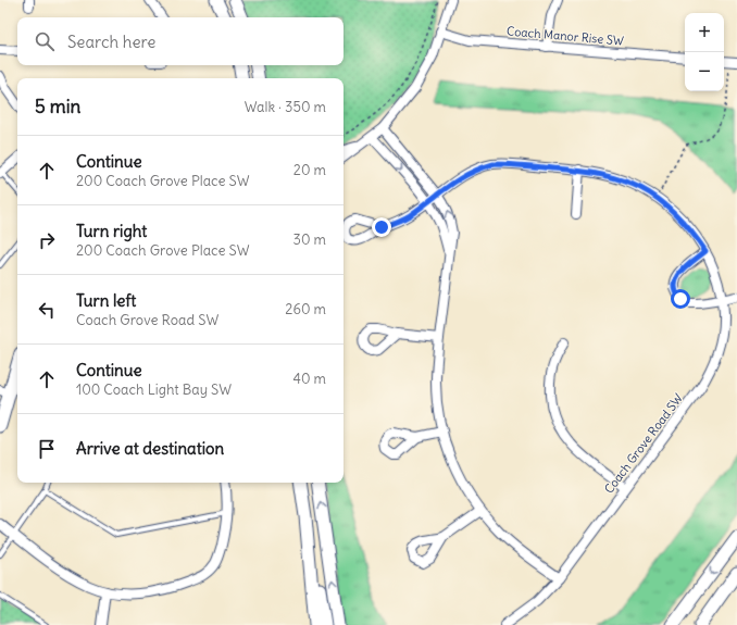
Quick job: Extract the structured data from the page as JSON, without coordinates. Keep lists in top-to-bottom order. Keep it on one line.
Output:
{"streets":{"street":["Coach Manor Rise SW","Coach Grove Road SW"]},"page":{"map_buttons":["+","−"],"search":"Search here","heading":["5 min","Walk · 350 m"],"list":[["Continue","200 Coach Grove Place SW","20 m"],["Turn right","200 Coach Grove Place SW","30 m"],["Turn left","Coach Grove Road SW","260 m"],["Continue","100 Coach Light Bay SW","40 m"],"Arrive at destination"]}}
